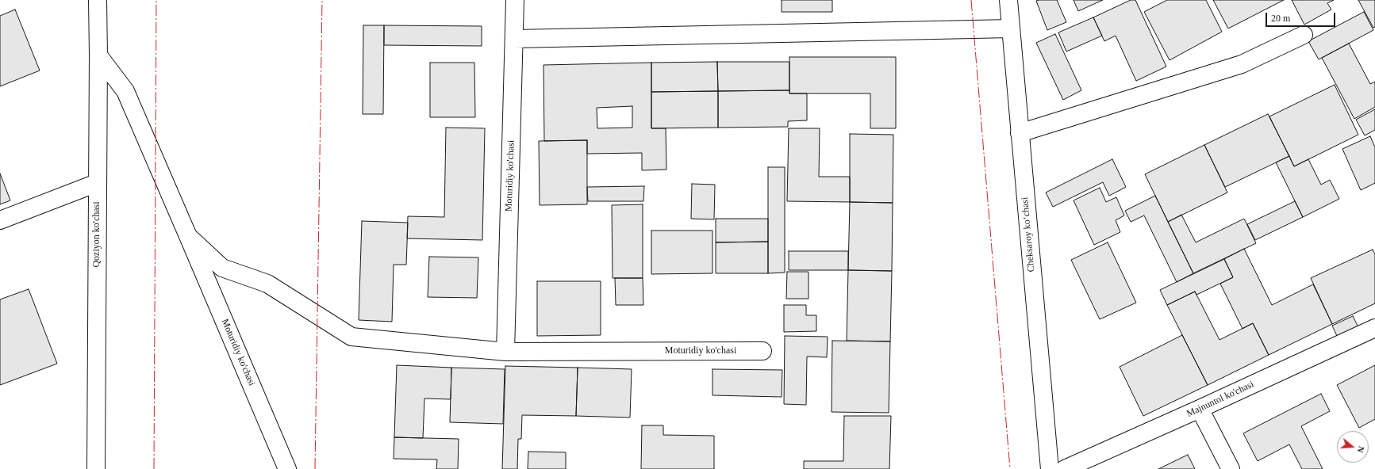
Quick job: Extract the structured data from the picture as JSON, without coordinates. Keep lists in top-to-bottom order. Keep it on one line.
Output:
{"streets":{"street":["Moturidiy ko'chasi","Qoziyon ko'chasi","Cheksaroy koʻchasi","Majnuntol ko'chasi"]},"crossings":[["Moturidiy ko'chasi","Qoziyon ko'chasi"]],"scale_bar":"20 m","north":"right"}
